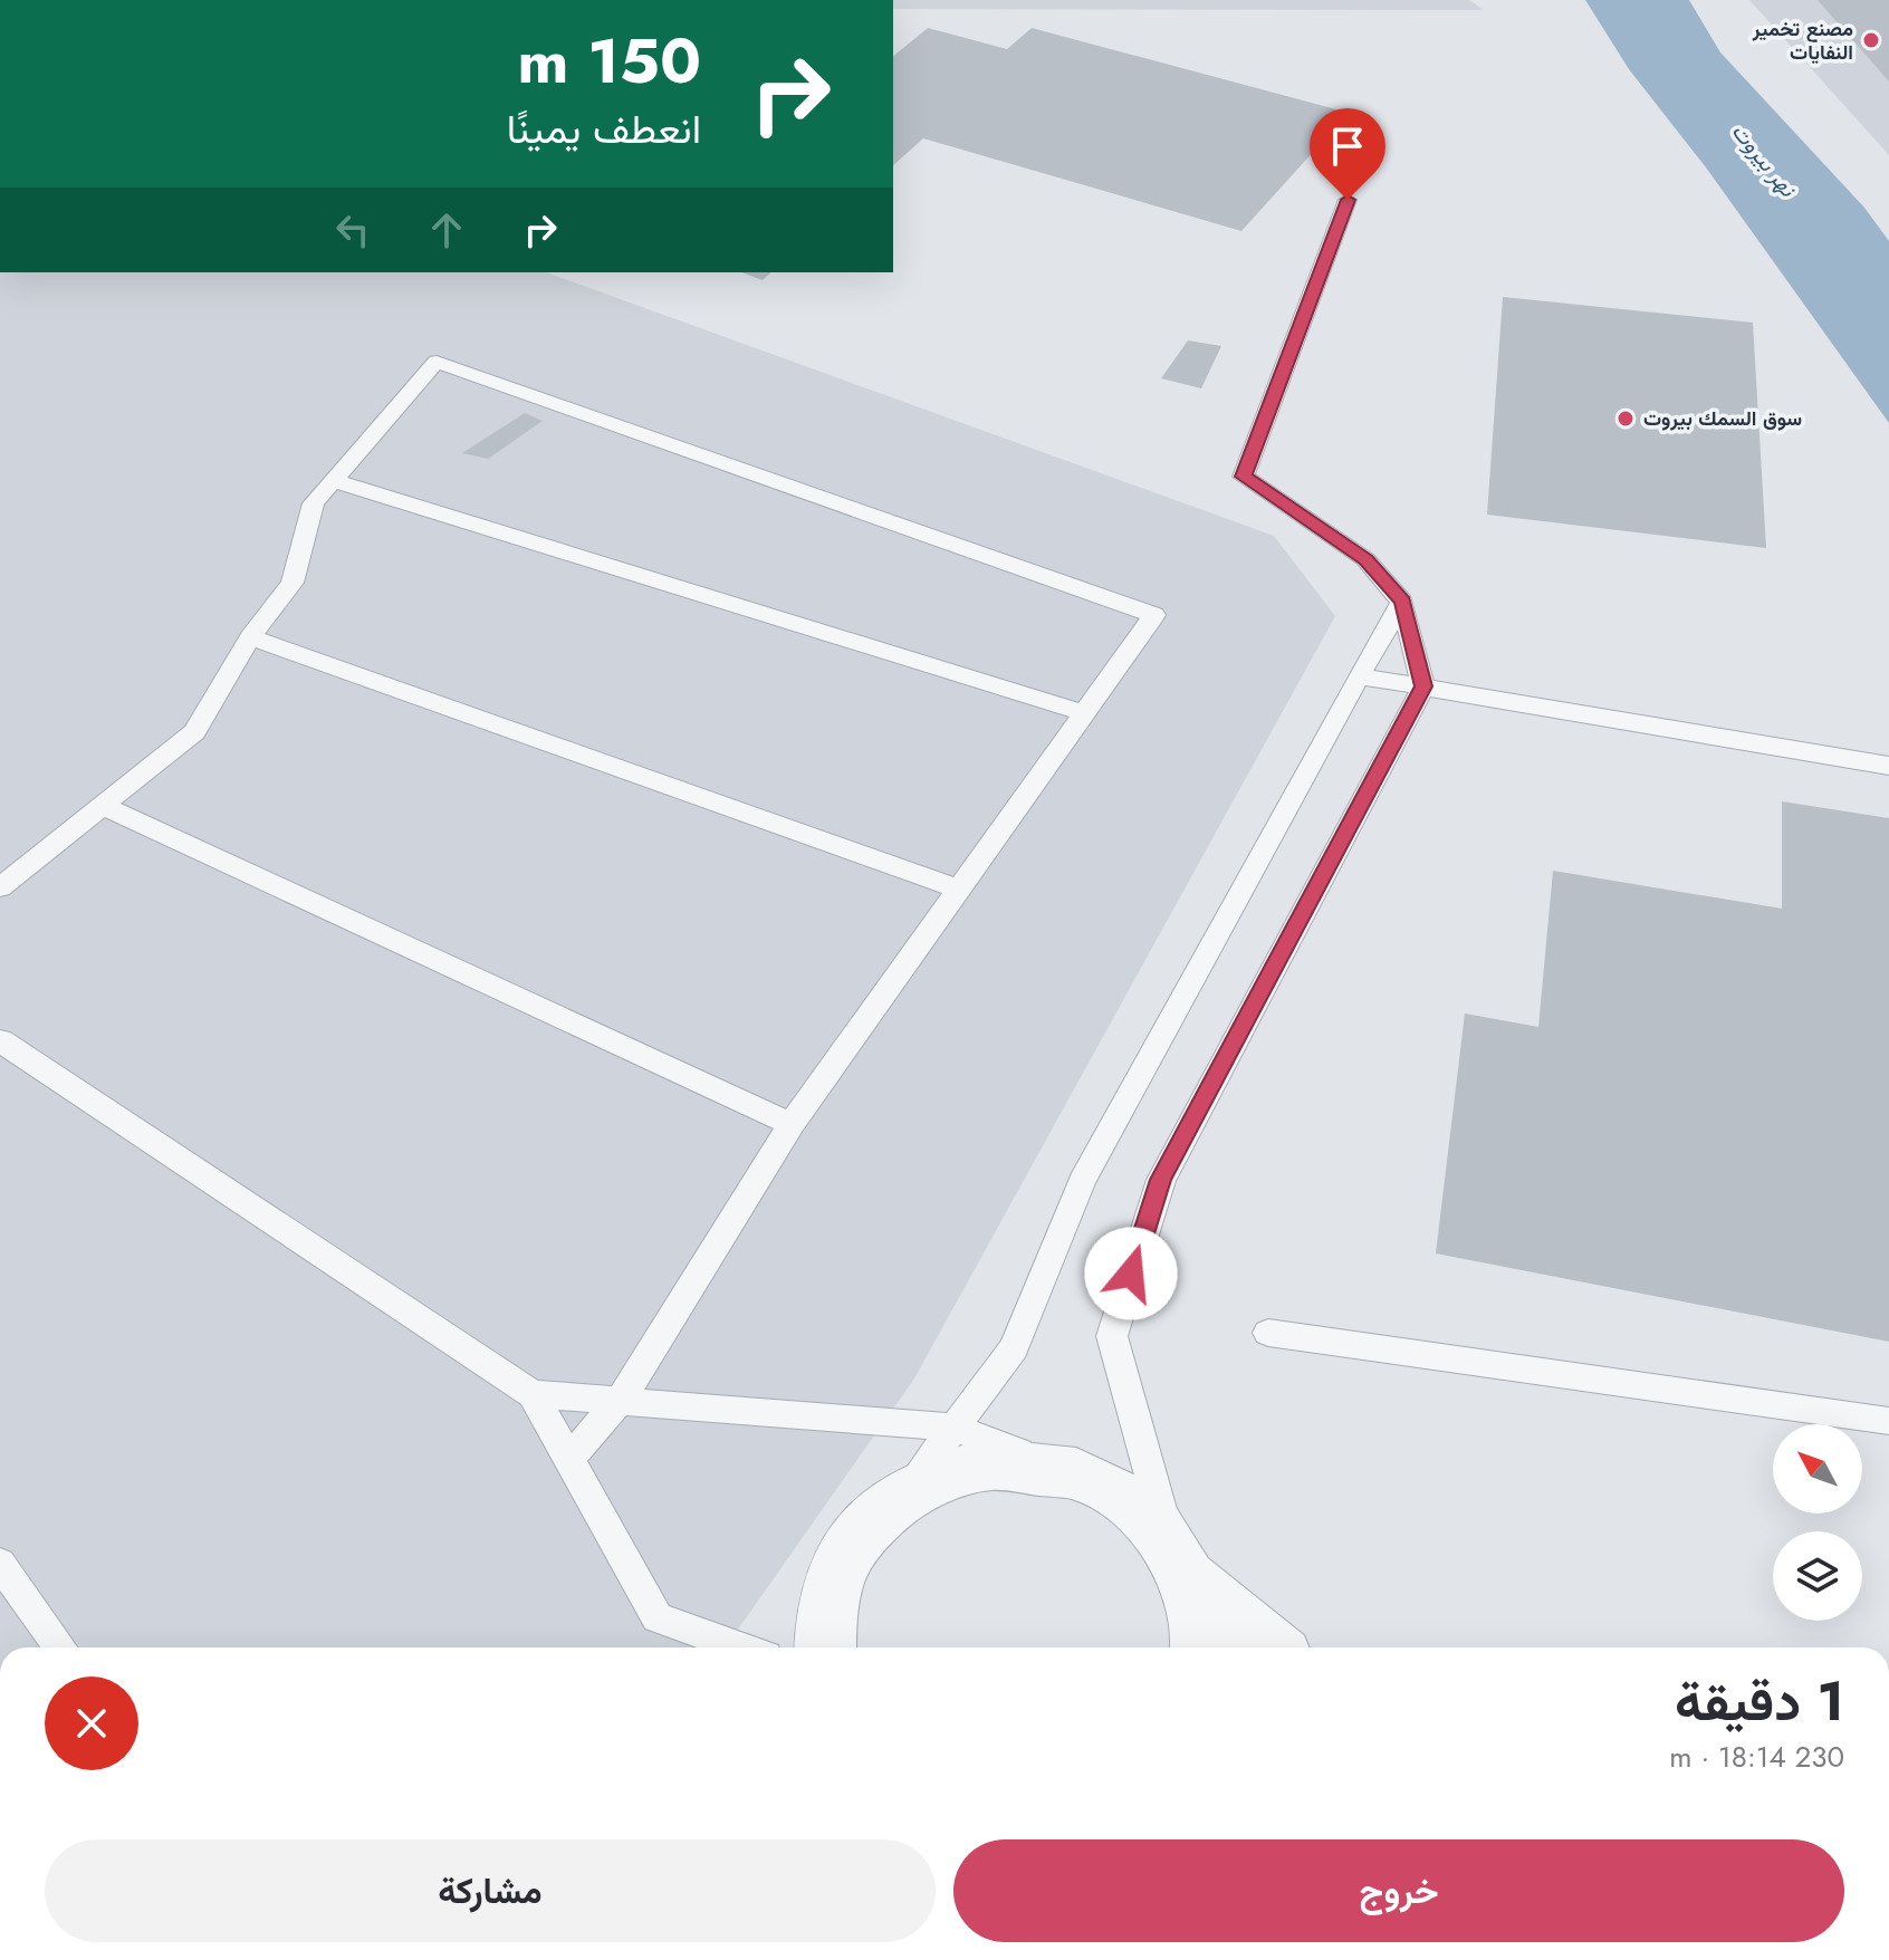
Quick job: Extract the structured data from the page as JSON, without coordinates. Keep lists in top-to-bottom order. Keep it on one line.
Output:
{"water":["نهر بيروت"],"places":["مصنع تخمير النفايات","سوق السمك بيروت"],"north":"top left","page":{"turn":["150 m","انعطف يمينًا"],"heading":["1 دقيقة","230 m · 18:14"],"buttons":["خروج","مشاركة"]}}
